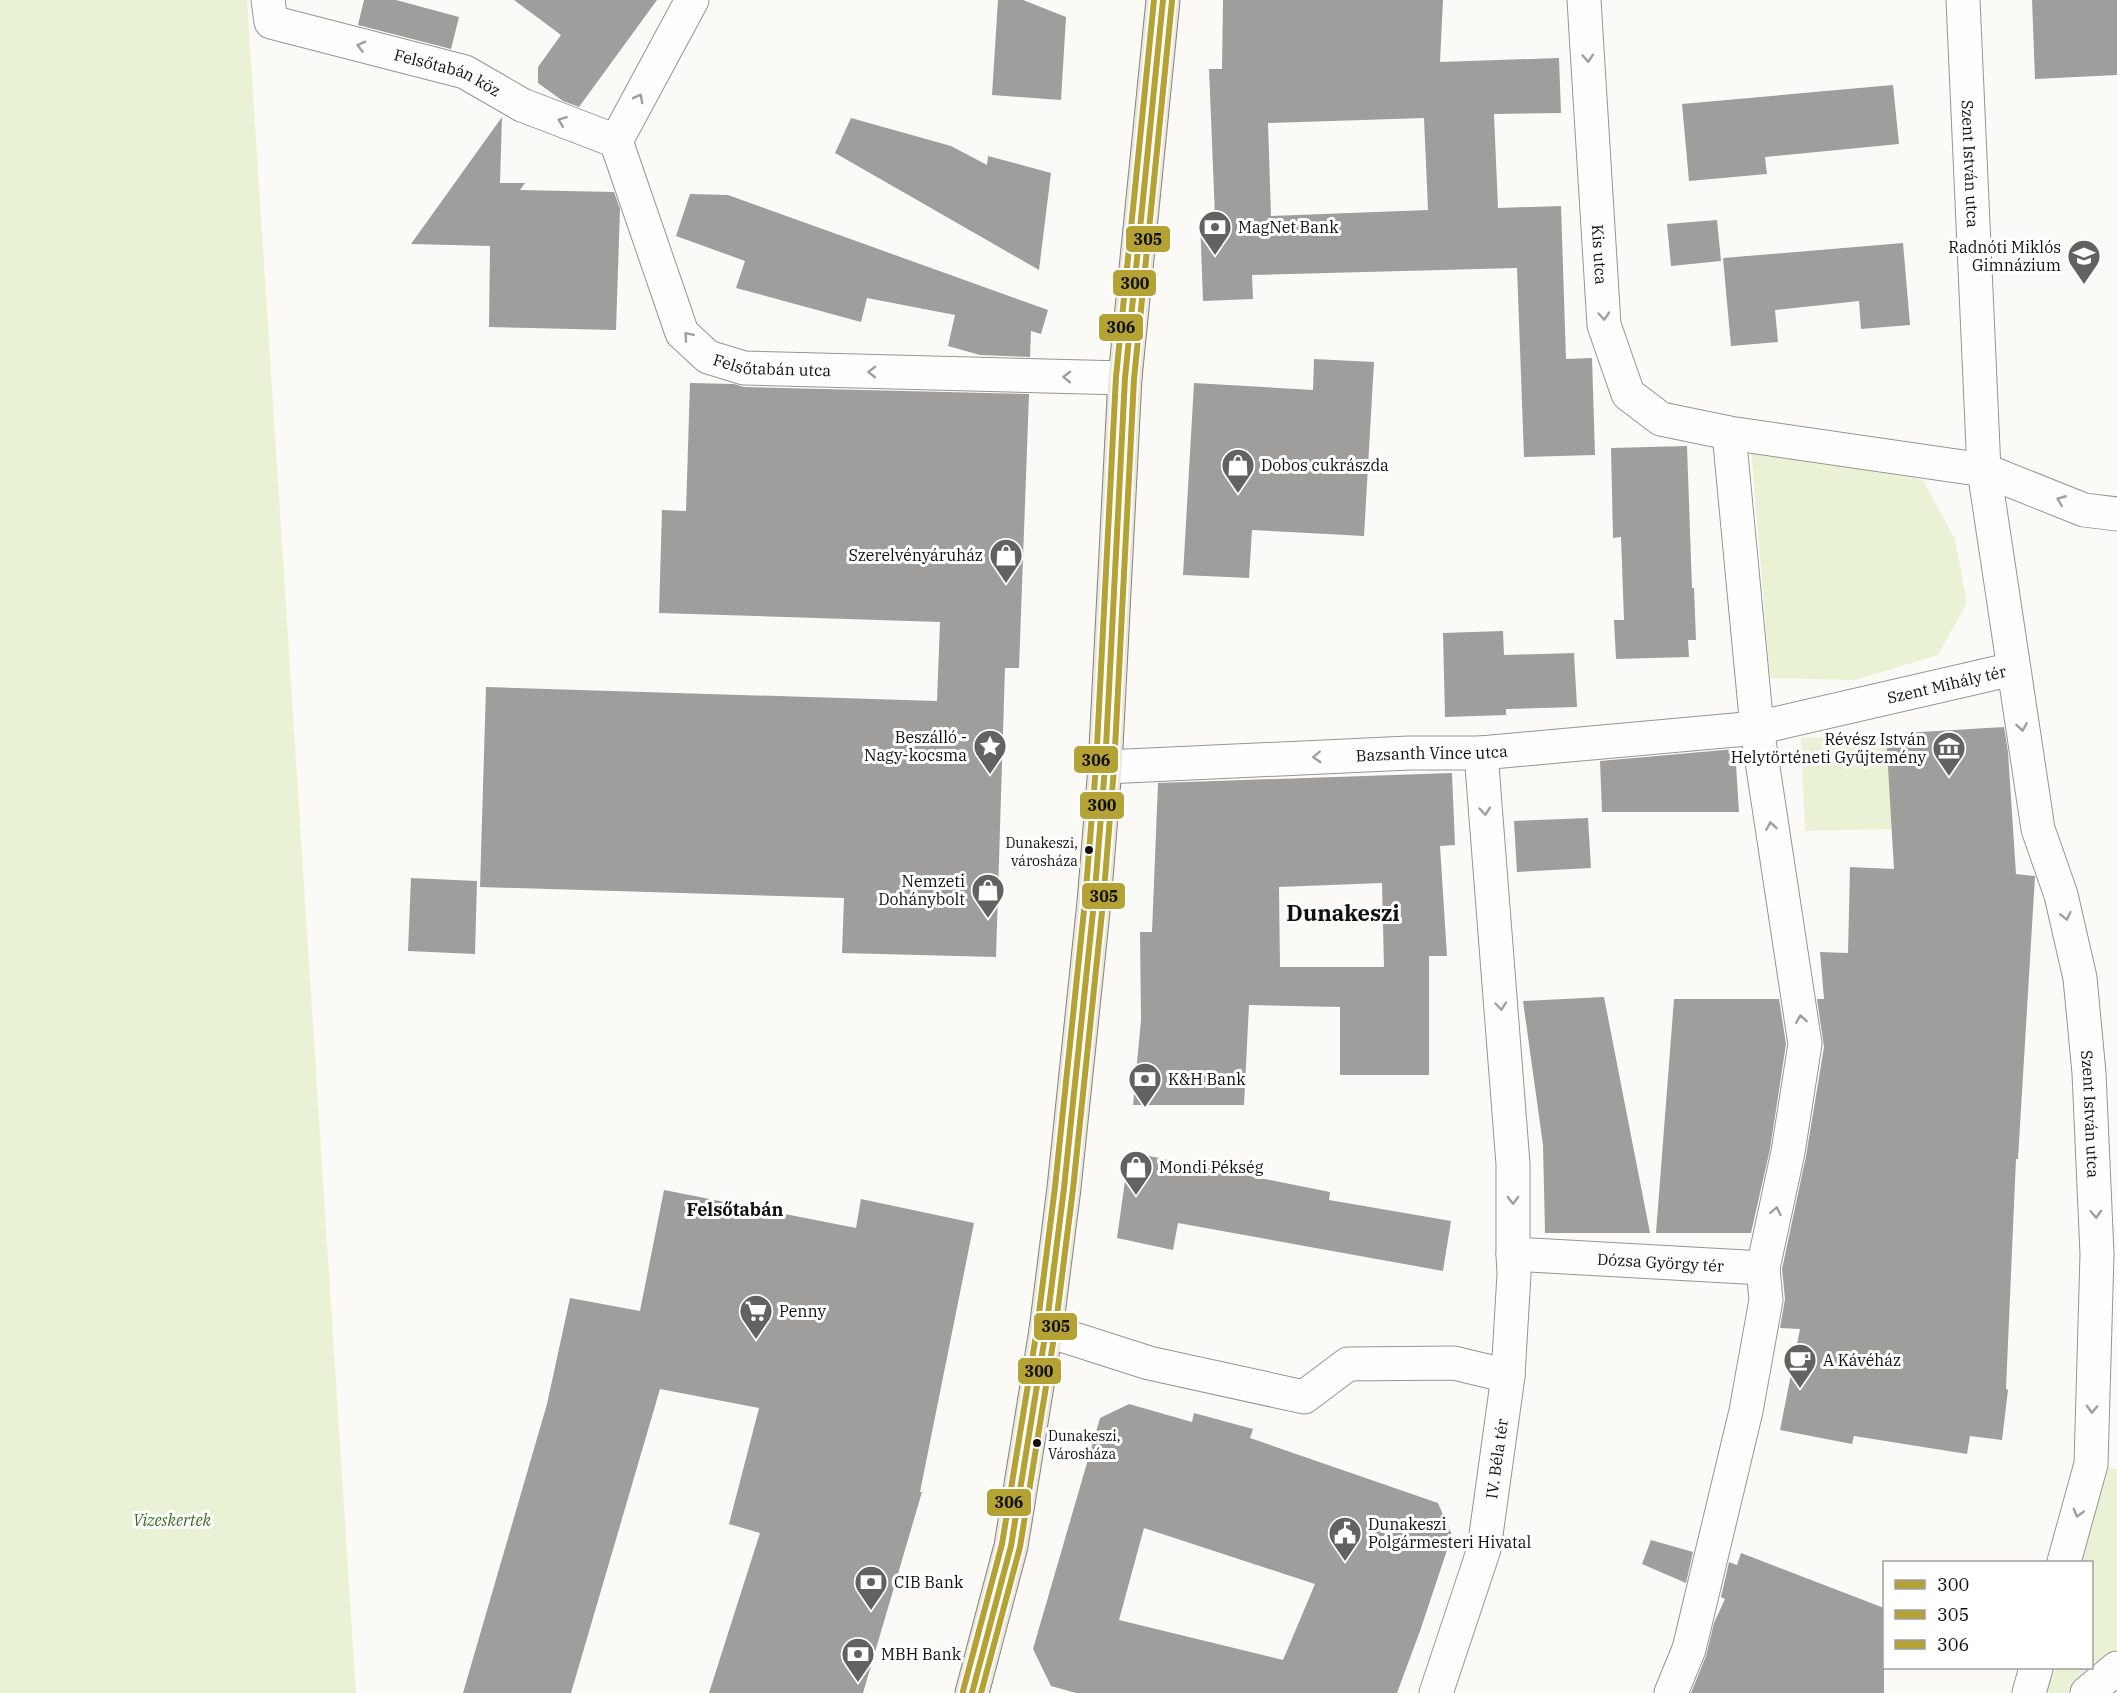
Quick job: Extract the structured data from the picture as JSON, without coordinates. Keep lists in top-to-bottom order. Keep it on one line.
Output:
{"streets":{"street":["Felsőtabán köz","Szent István utca","Kis utca","Felsőtabán utca","Szent Mihály tér","Bazsanth Vince utca","Dózsa György tér","IV. Béla tér"]},"crossings":[["Felsőtabán köz","Felsőtabán utca"],["Szent István utca","Szent Mihály tér"],["Szent Mihály tér","Bazsanth Vince utca"],["Dózsa György tér","IV. Béla tér"]],"one_way":["Felsőtabán köz","Kis utca","Felsőtabán utca","Bazsanth Vince utca"],"districts":["Dunakeszi","Felsőtabán"],"parks":["Vizeskertek"],"places":{"bank":["MagNet Bank","K&H Bank","CIB Bank","MBH Bank"],"school or university":["Radnóti Miklós Gimnázium"],"shop":["Dobos cukrászda","Szerelvényáruház","Nemzeti Dohánybolt","Mondi Pékség"],"place":["Beszálló - Nagy-kocsma"],"museum":["Révész István Helytörténeti Gyűjtemény"],"other":["Dunakeszi, városháza","Dunakeszi, Városháza"],"supermarket":["Penny"],"cafe":["A Kávéház"],"public building":["Dunakeszi Polgármesteri Hivatal"]},"lines":["transit line 300","transit line 306","transit line 305"],"legend":["300","305","306"]}
